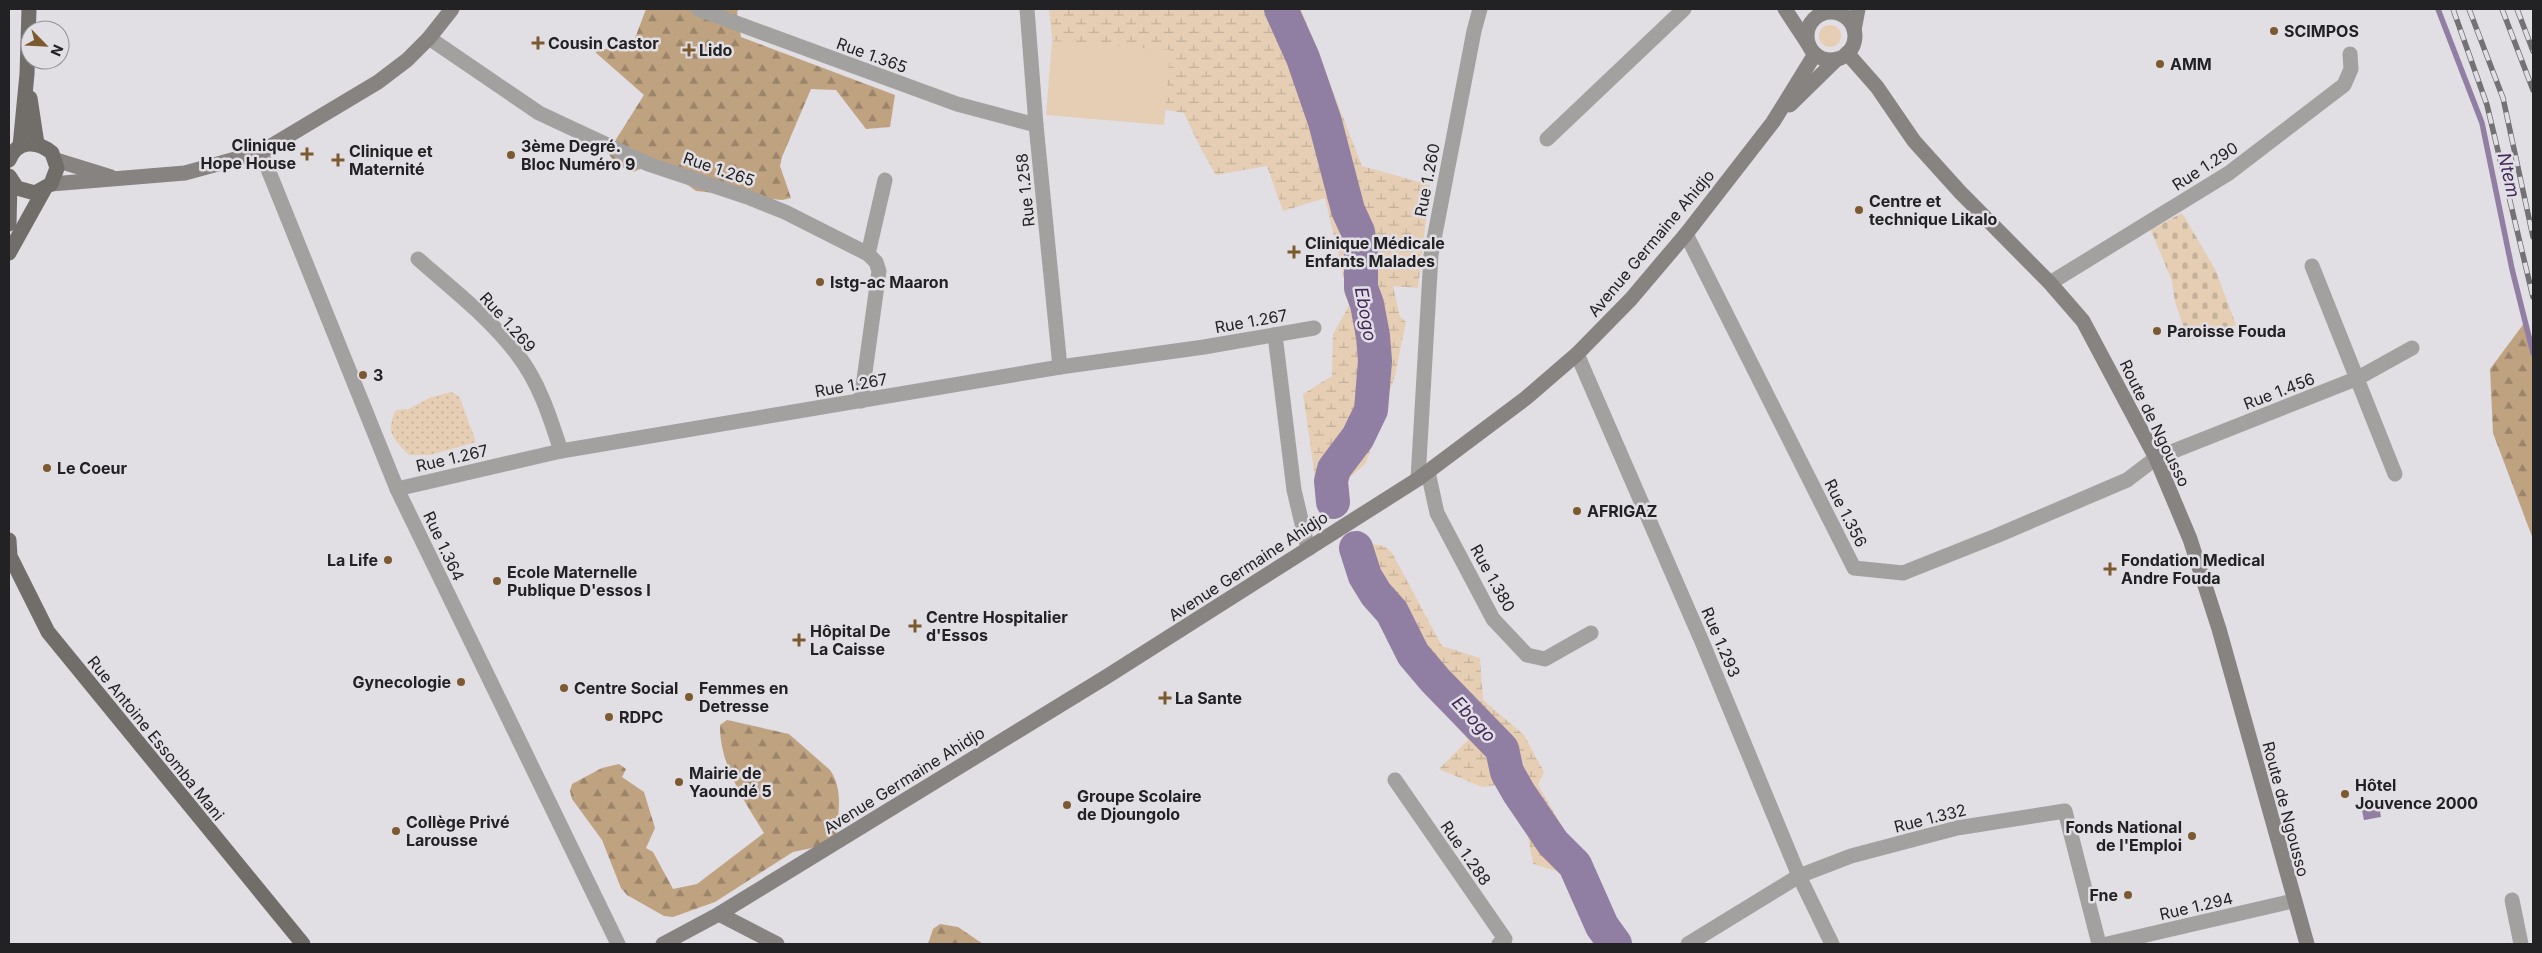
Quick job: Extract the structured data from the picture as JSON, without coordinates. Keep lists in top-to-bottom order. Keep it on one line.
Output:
{"streets":{"main road":["Avenue Germaine Ahidjo","Route de Ngousso","Rue Antoine Essomba Mani"],"street":["Rue 1.365","Rue 1.290","Rue 1.265","Rue 1.260","Rue 1.258","Rue 1.267","Rue 1.269","Rue 1.456","Rue 1.356","Rue 1.364","Rue 1.380","Rue 1.293","Rue 1.332","Rue 1.288","Rue 1.294"]},"crossings":[["Rue 1.365","Rue 1.258"],["Rue 1.290","Route de Ngousso"],["Rue 1.260","Avenue Germaine Ahidjo"],["Rue 1.260","Rue 1.380"],["Rue 1.258","Rue 1.267"],["Avenue Germaine Ahidjo","Route de Ngousso"],["Avenue Germaine Ahidjo","Rue 1.356"],["Avenue Germaine Ahidjo","Rue 1.380"],["Avenue Germaine Ahidjo","Rue 1.293"],["Rue 1.267","Rue 1.269"],["Rue 1.267","Rue 1.364"],["Rue 1.456","Route de Ngousso"],["Rue 1.456","Rue 1.356"],["Route de Ngousso","Rue 1.356"],["Route de Ngousso","Rue 1.294"],["Rue 1.293","Rue 1.332"]],"water":["Ntem","Ebogo"],"places":{"other":["SCIMPOS","AMM","3ème Degré. Bloc Numéro 9","Centre et technique Likalo","Istg-ac Maaron","Paroisse Fouda","3","Le Coeur","AFRIGAZ","La Life","Ecole Maternelle Publique D'essos I","Gynecologie","Centre Social","Femmes en Detresse","RDPC","Mairie de Yaoundé 5","Hôtel Jouvence 2000","Groupe Scolaire de Djoungolo","Collège Privé Larousse","Fonds National de l'Emploi","Fne"],"health":["Cousin Castor","Lido","Clinique Hope House","Clinique et Maternité","Clinique Médicale Enfants Malades","Fondation Medical Andre Fouda","Centre Hospitalier d'Essos","Hôpital De La Caisse","La Sante"]},"north":"bottom right"}
